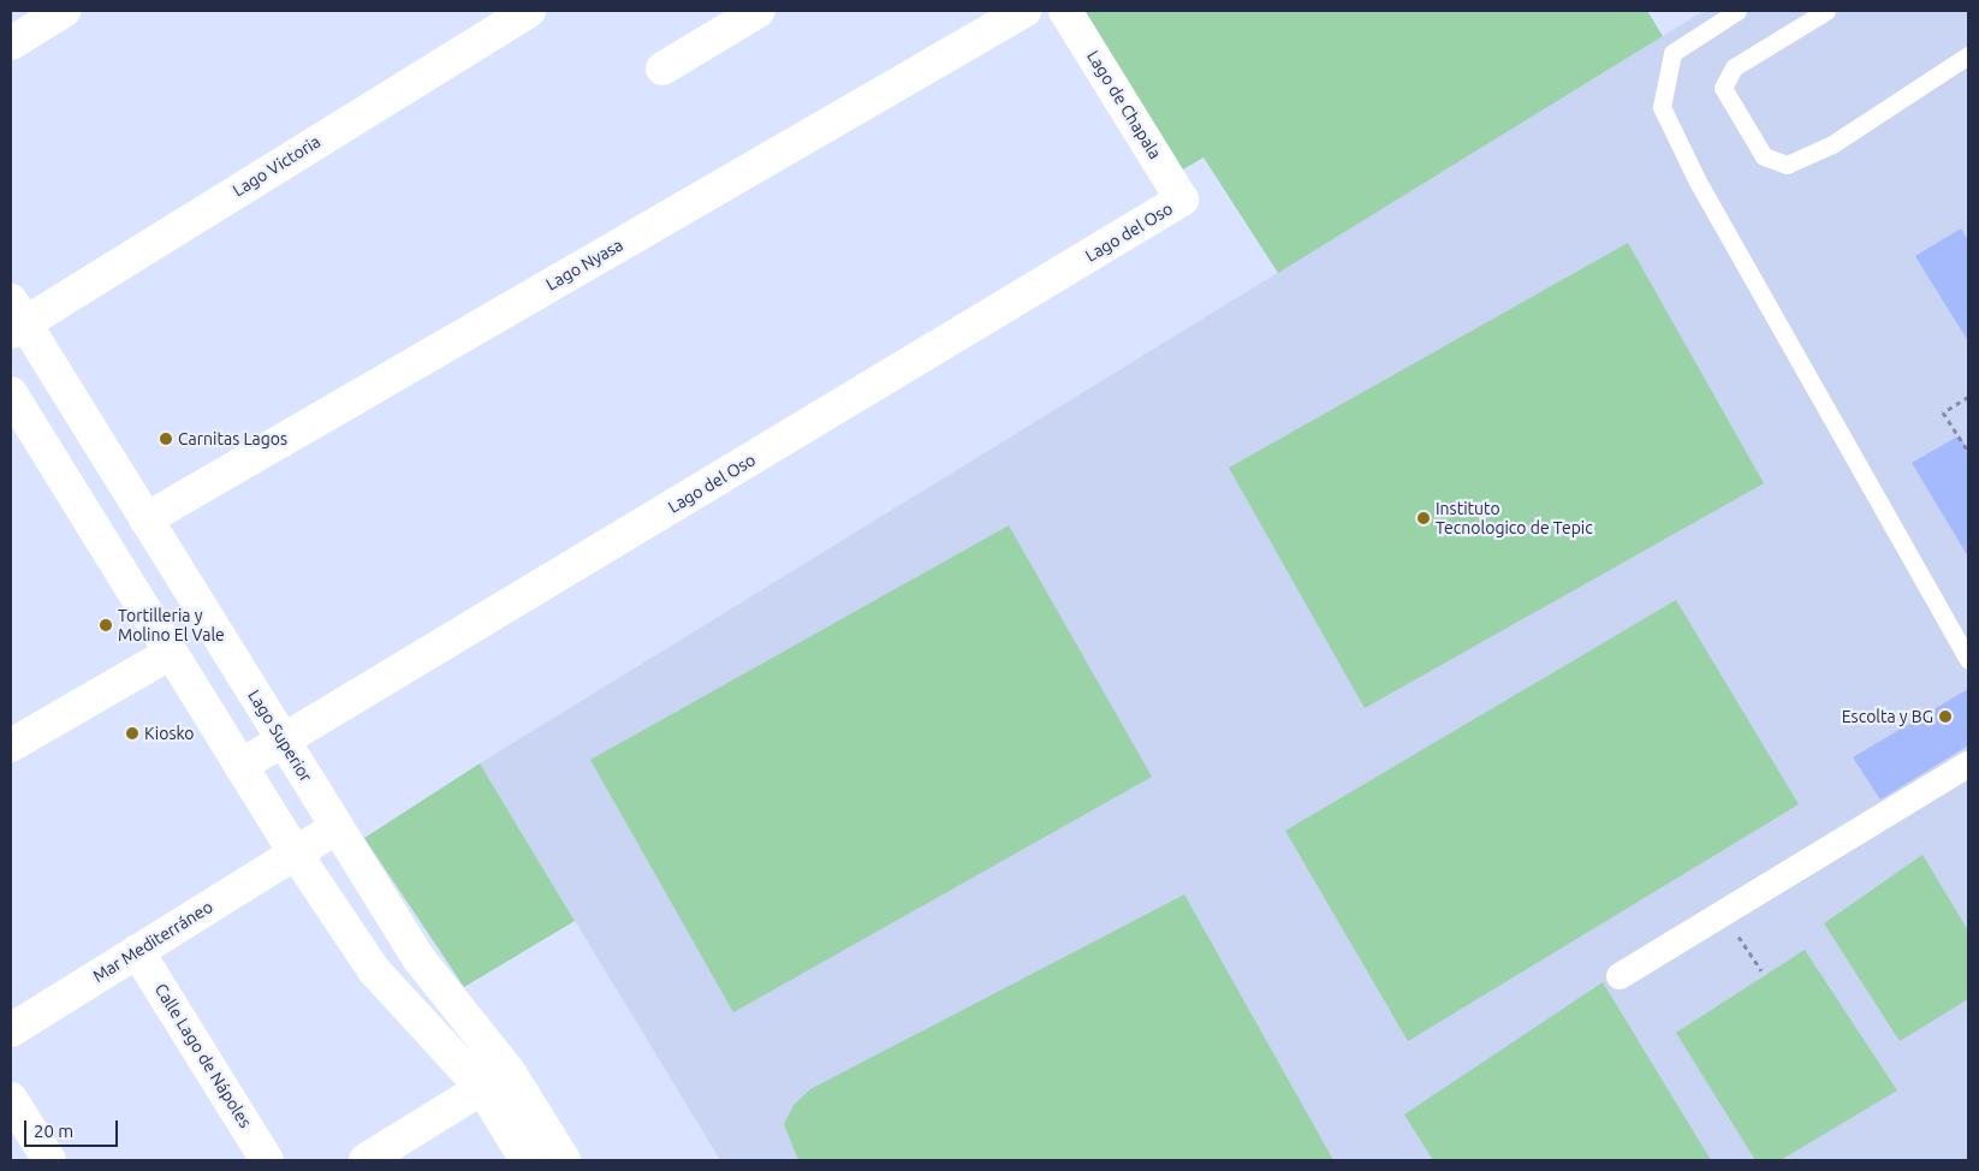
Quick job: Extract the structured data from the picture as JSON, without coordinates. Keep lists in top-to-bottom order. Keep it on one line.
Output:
{"streets":{"street":["Lago de Chapala","Lago Victoria","Lago del Oso","Lago Nyasa","Lago Superior","Mar Mediterráneo","Calle Lago de Nápoles"]},"crossings":[["Lago de Chapala","Lago del Oso"],["Lago Victoria","Lago Superior"],["Lago del Oso","Lago Superior"],["Lago Nyasa","Lago Superior"],["Lago Superior","Mar Mediterráneo"],["Mar Mediterráneo","Calle Lago de Nápoles"]],"places":["Carnitas Lagos","Instituto Tecnologico de Tepic","Tortilleria y Molino El Vale","Escolta y BG","Kiosko"],"scale_bar":"20 m"}
